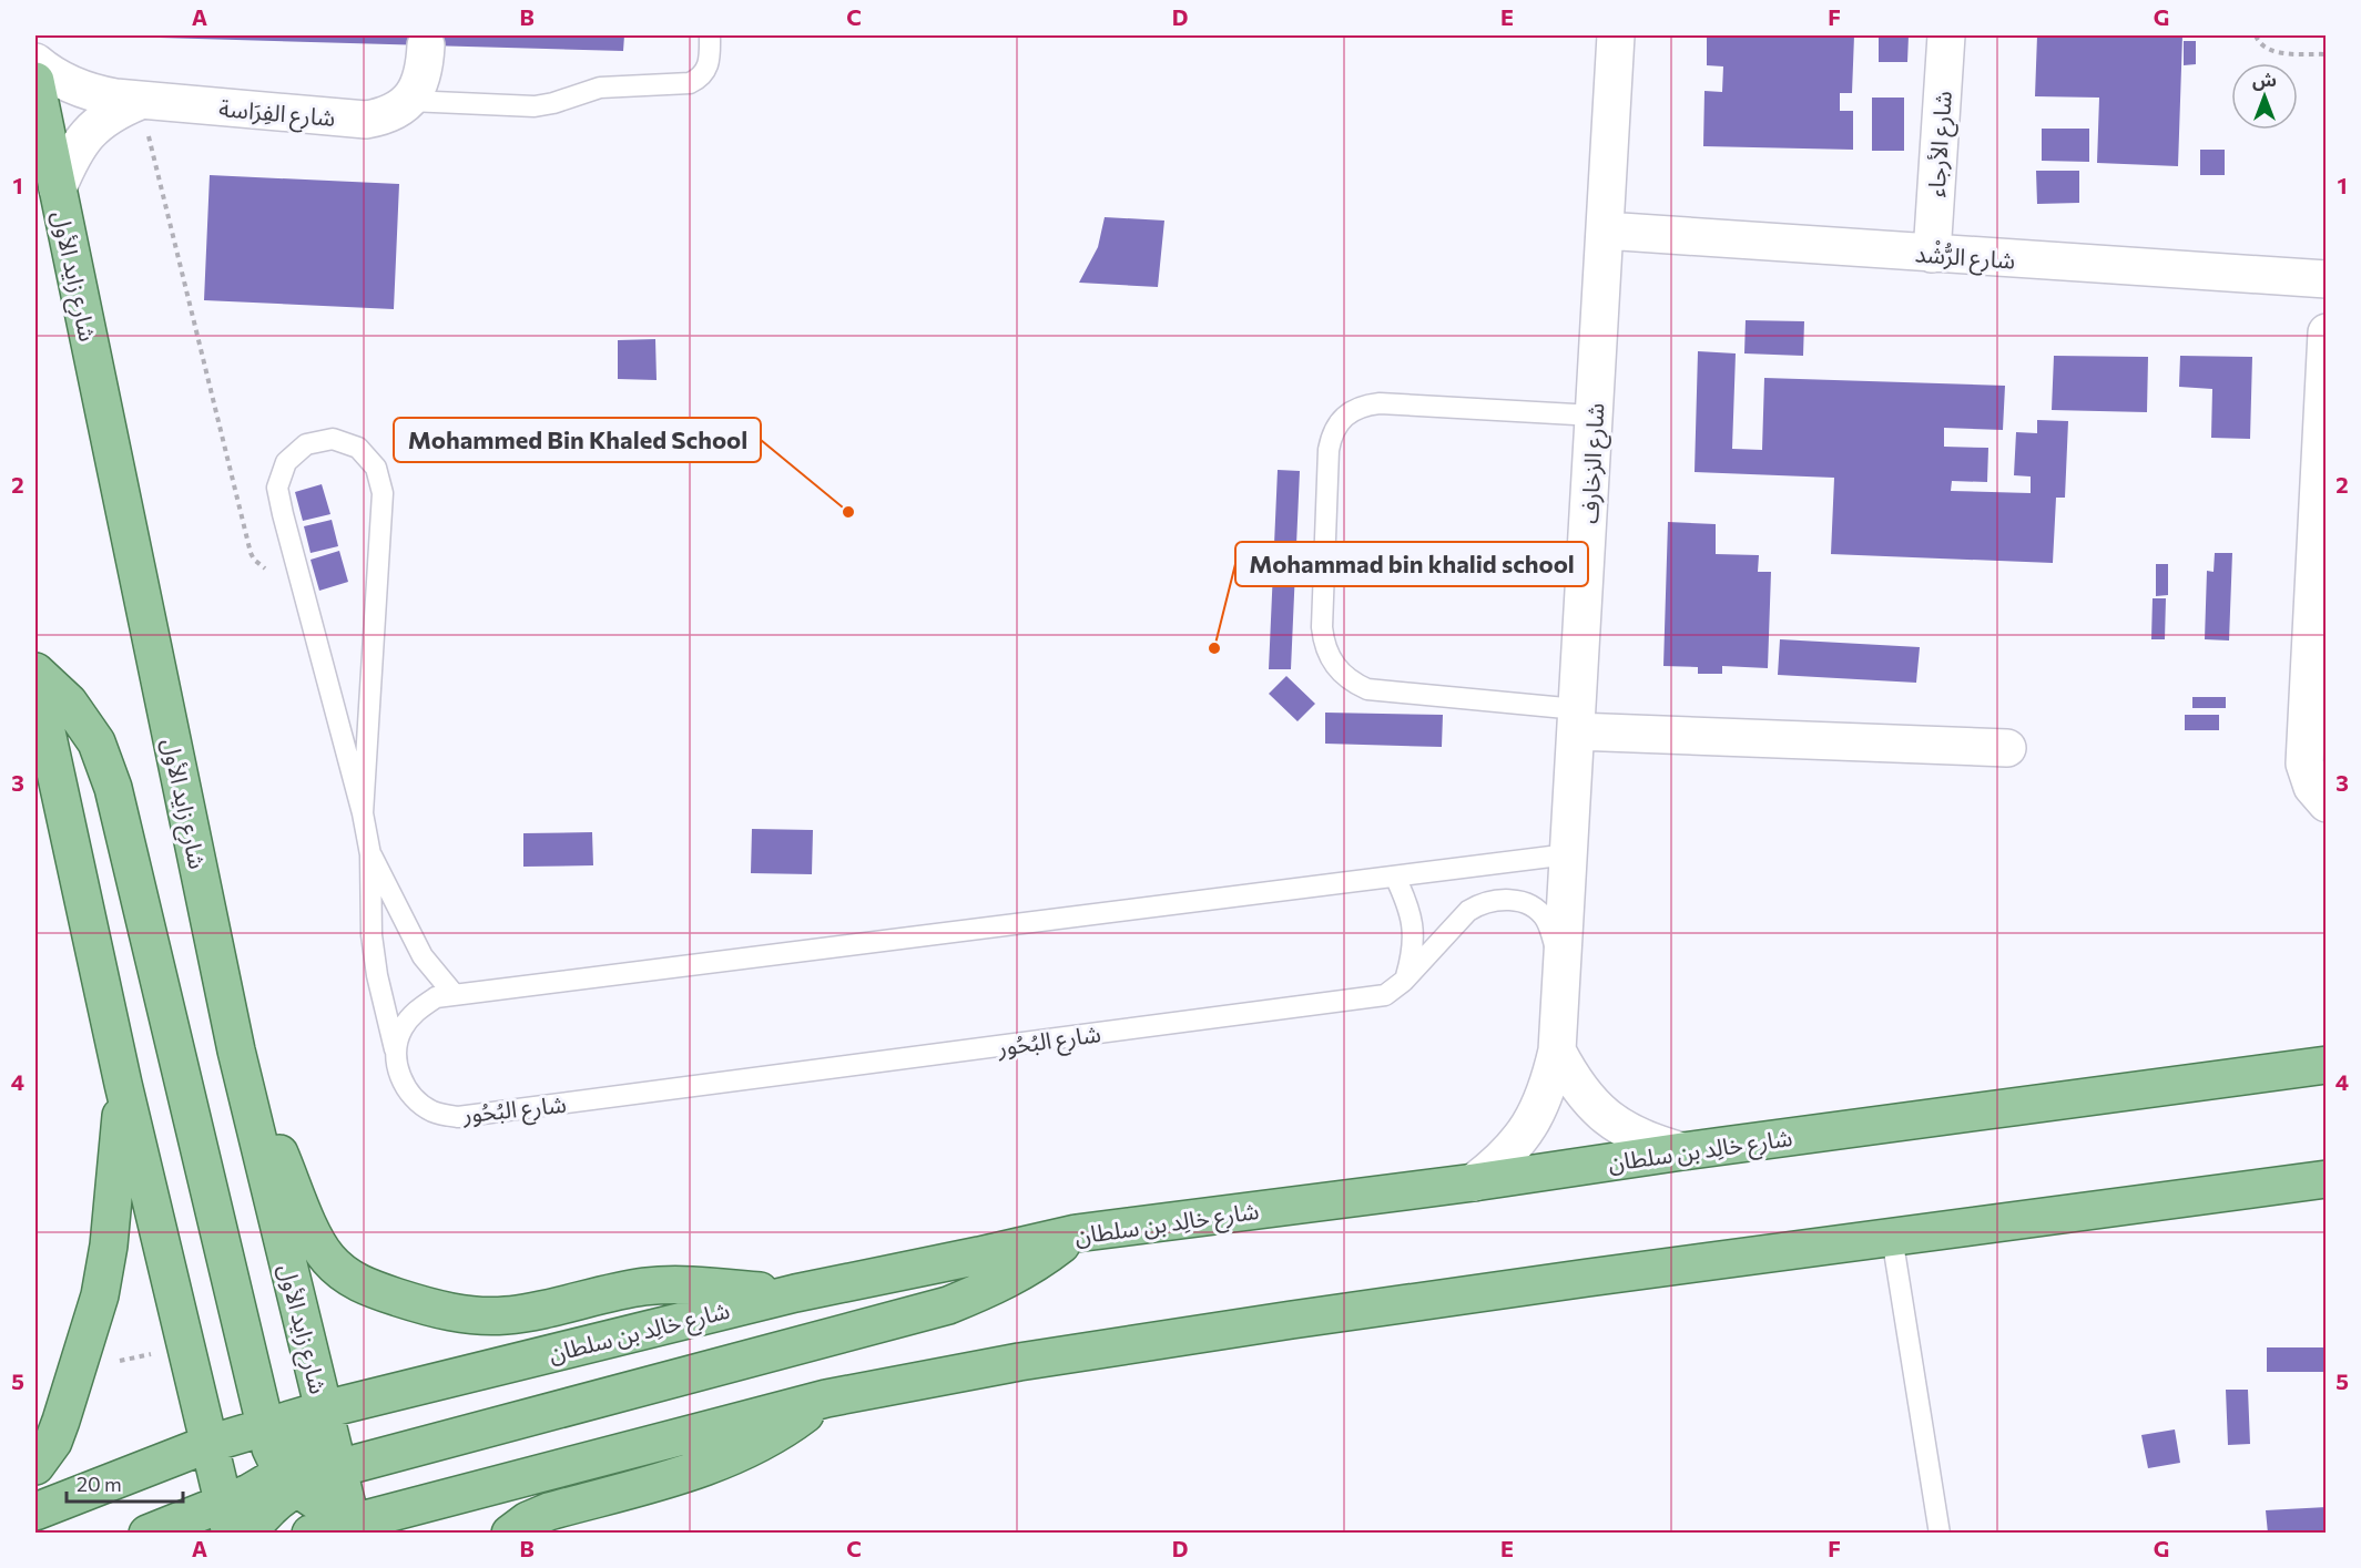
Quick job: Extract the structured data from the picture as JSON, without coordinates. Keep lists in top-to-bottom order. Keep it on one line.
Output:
{"streets":{"main road":["شارع زايد الأول","شارع خالِد بن سلطان"],"street":["شارع الفِرَاسة","شارع الأرجاء","شارع الرُّشْد","شارع الزخارف"],"lane":["شارع البُحُور"]},"crossings":[["شارع الفِرَاسة","شارع زايد الأول"],["شارع الأرجاء","شارع الرُّشْد"],["شارع الرُّشْد","شارع الزخارف"],["شارع زايد الأول","شارع خالِد بن سلطان"],["شارع الزخارف","شارع البُحُور"],["شارع الزخارف","شارع خالِد بن سلطان"]],"places":["Mohammed Bin Khaled School","Mohammad bin khalid school"],"scale_bar":"20 m","north":"top","grid":{"columns":["A","B","C","D","E","F","G"],"rows":["1","2","3","4","5"]}}
